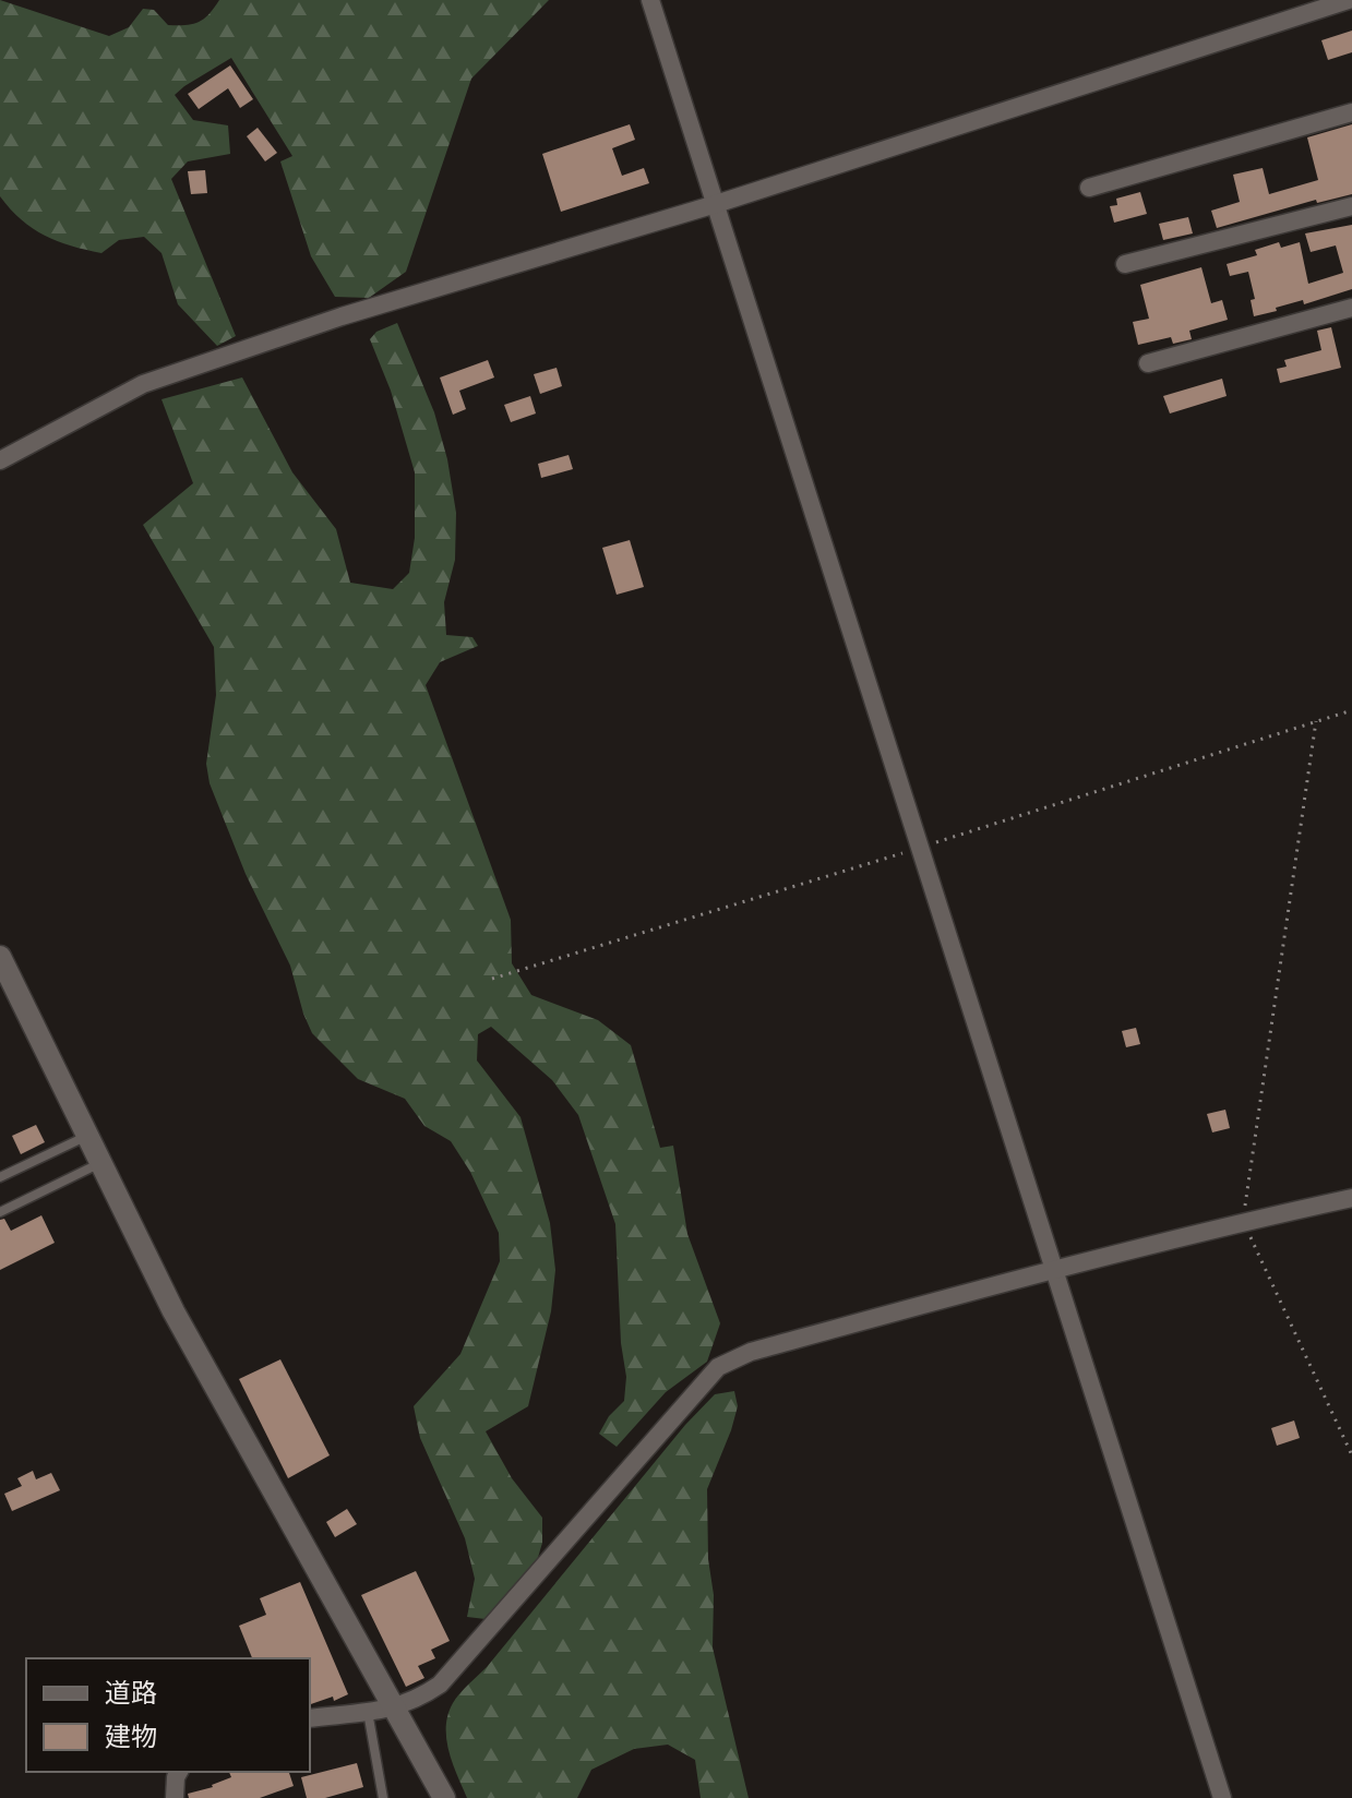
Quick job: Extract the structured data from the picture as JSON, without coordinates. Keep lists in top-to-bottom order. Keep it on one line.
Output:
{"legend":["道路","建物"]}
